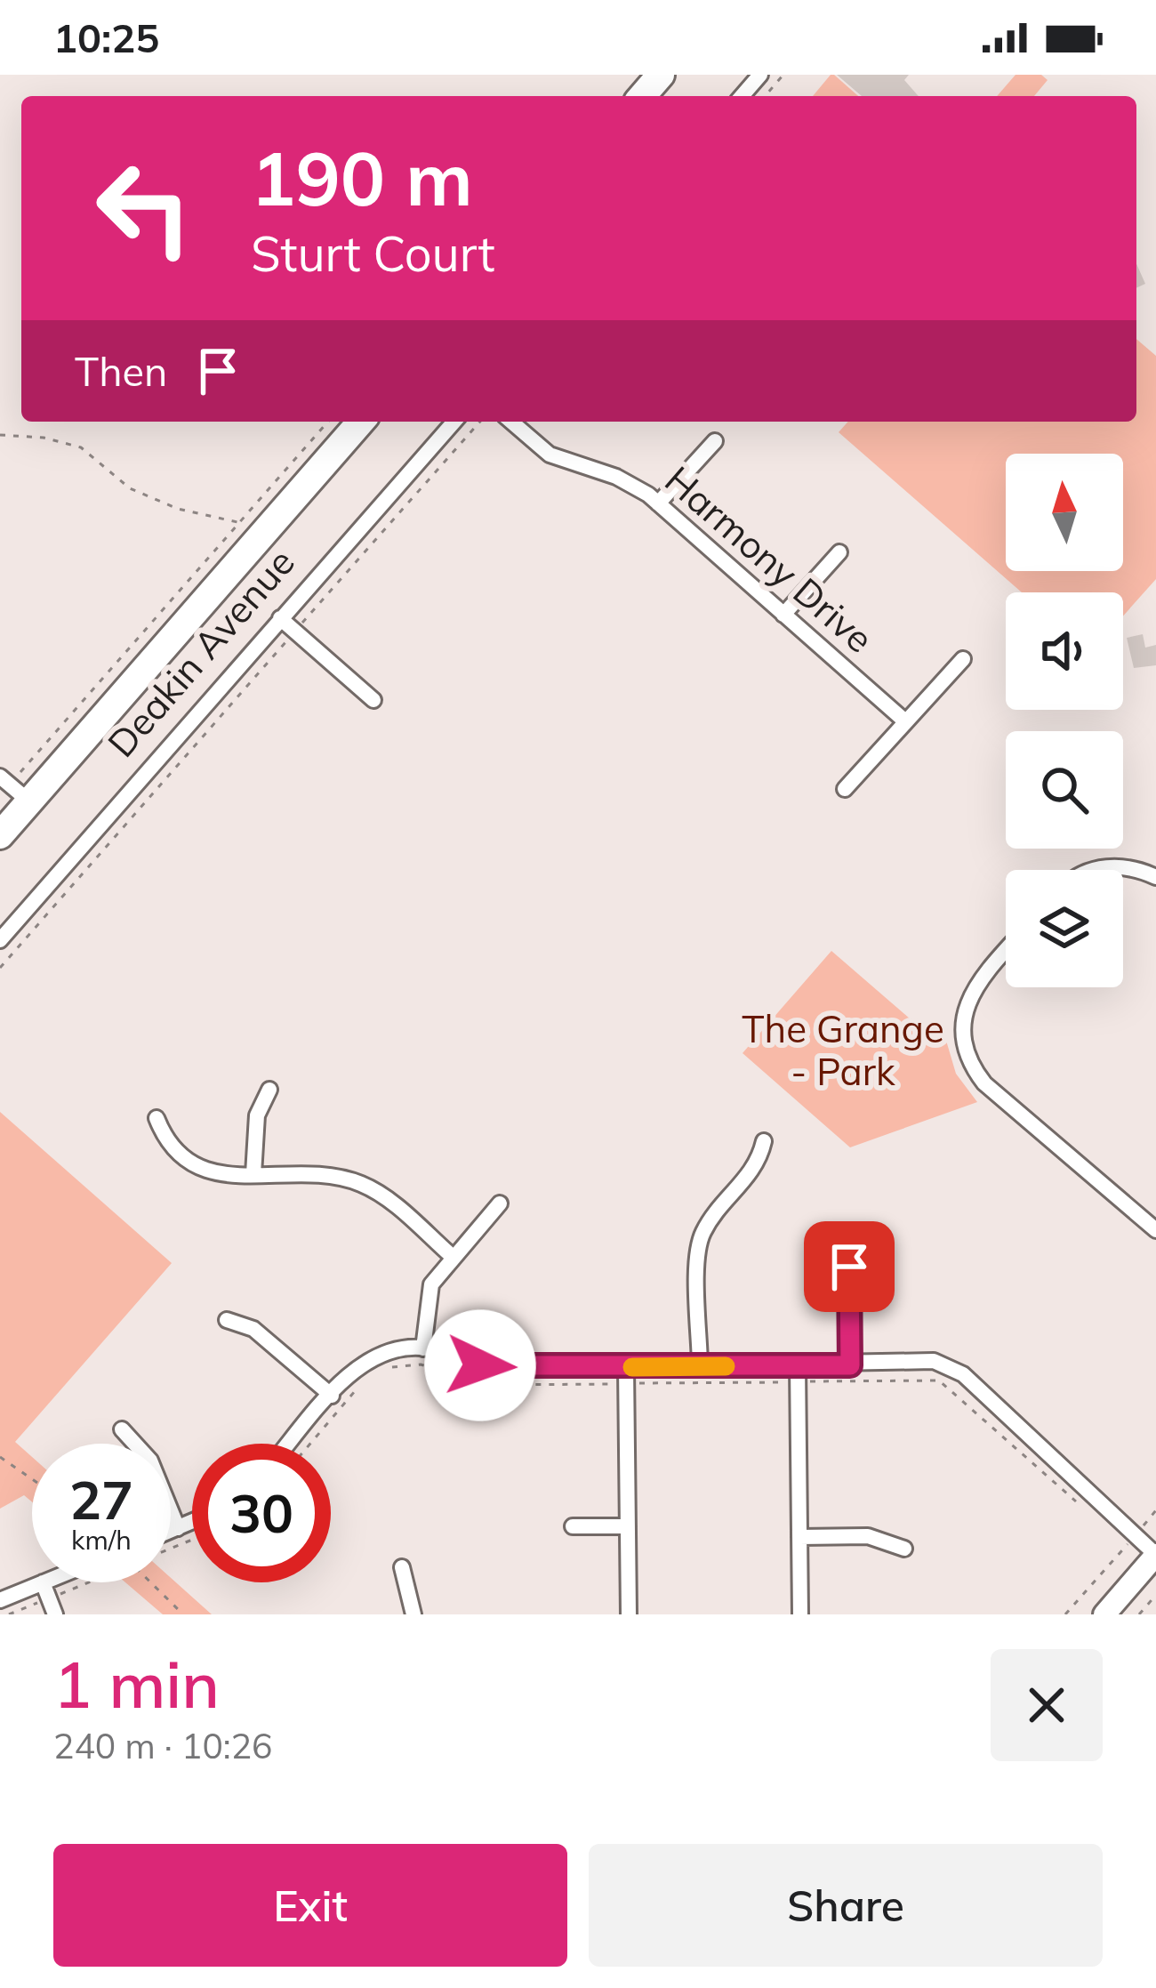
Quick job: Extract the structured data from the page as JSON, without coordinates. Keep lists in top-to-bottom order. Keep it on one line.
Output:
{"streets":{"highway":["Deakin Avenue"],"street":["Harmony Drive"]},"parks":["The Grange - Park"],"north":"top","page":{"status":"10:25","turn":["190 m","Sturt Court"],"then":"Then","speed":"27 km/h","limit":"30","heading":["1 min","240 m · 10:26"],"buttons":["Exit","Share"]}}
